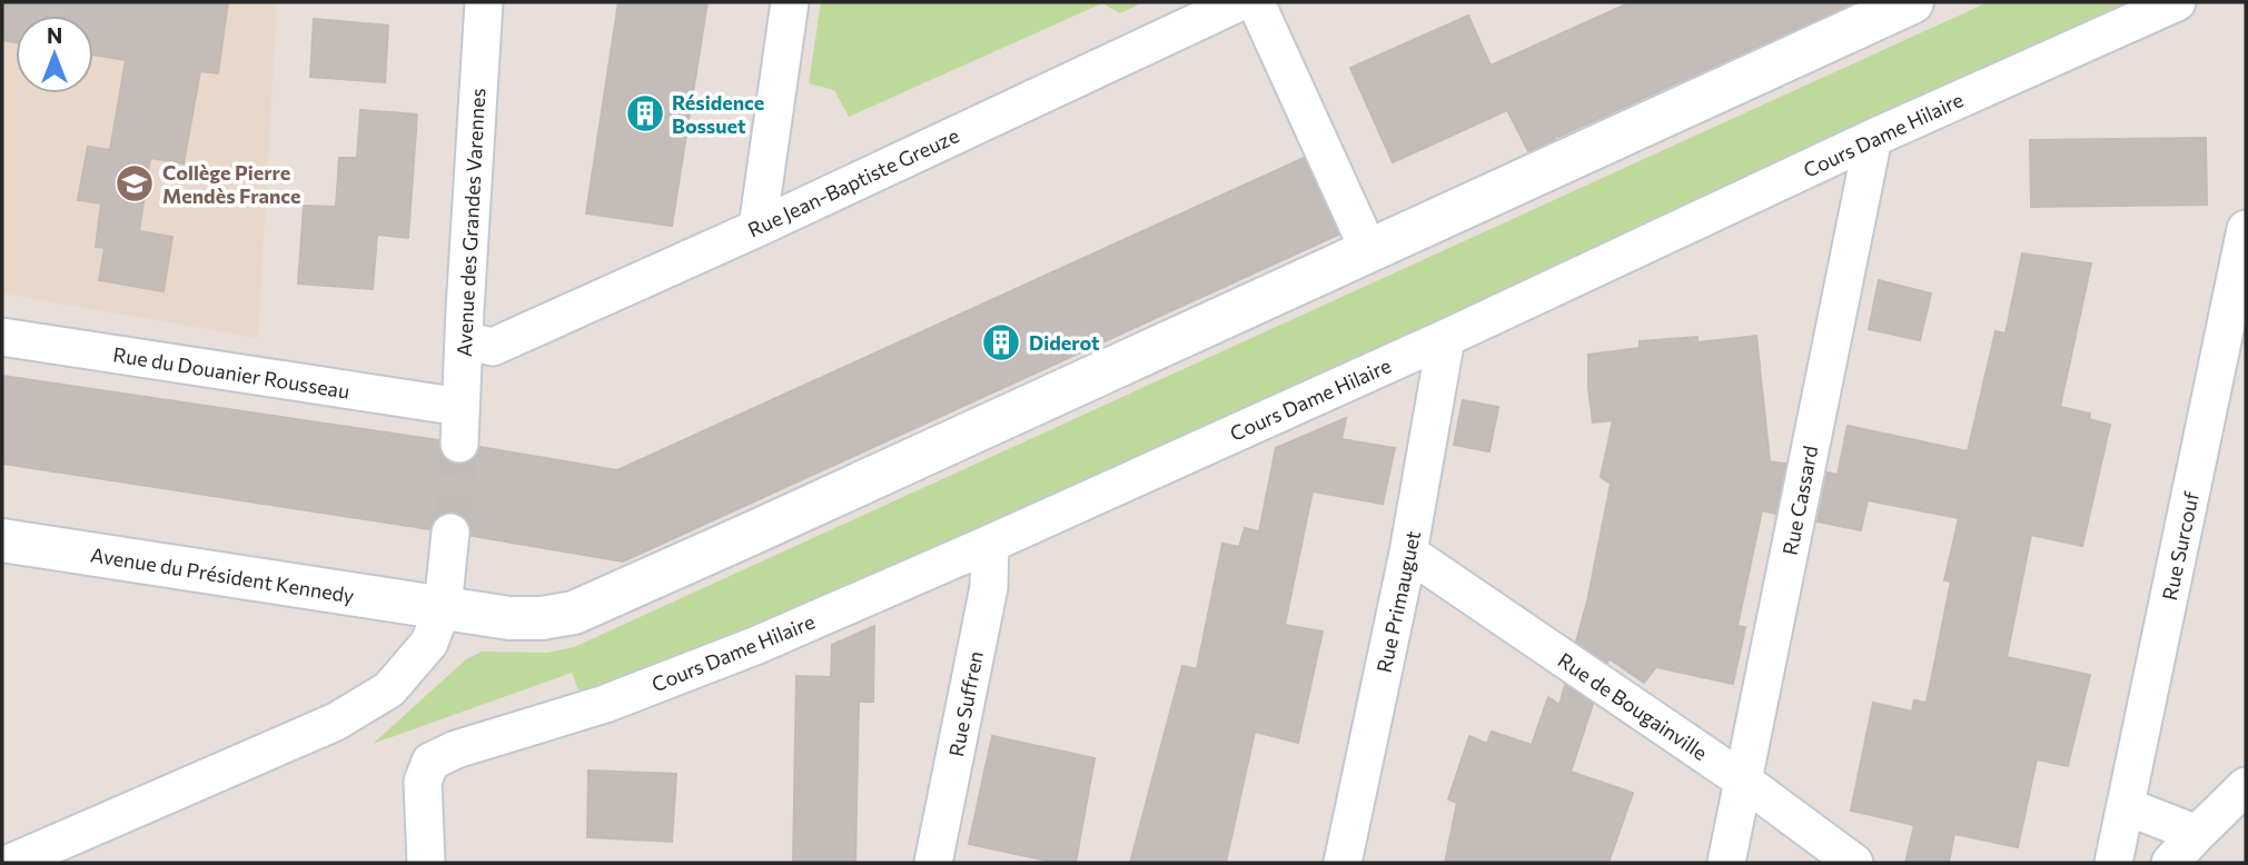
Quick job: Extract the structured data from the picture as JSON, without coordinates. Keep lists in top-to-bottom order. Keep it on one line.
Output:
{"streets":{"street":["Cours Dame Hilaire","Rue Jean-Baptiste Greuze","Avenue des Grandes Varennes","Rue du Douanier Rousseau","Rue Cassard","Rue Surcouf","Avenue du Président Kennedy","Rue Primauguet","Rue Suffren","Rue de Bougainville"]},"crossings":[["Cours Dame Hilaire","Rue Cassard"],["Cours Dame Hilaire","Rue Primauguet"],["Cours Dame Hilaire","Rue Suffren"],["Rue Jean-Baptiste Greuze","Avenue des Grandes Varennes"],["Avenue des Grandes Varennes","Rue du Douanier Rousseau"],["Rue Cassard","Rue de Bougainville"],["Rue Primauguet","Rue de Bougainville"]],"places":{"building":["Résidence Bossuet","Diderot"],"school or university":["Collège Pierre Mendès France"]},"north":"top"}
